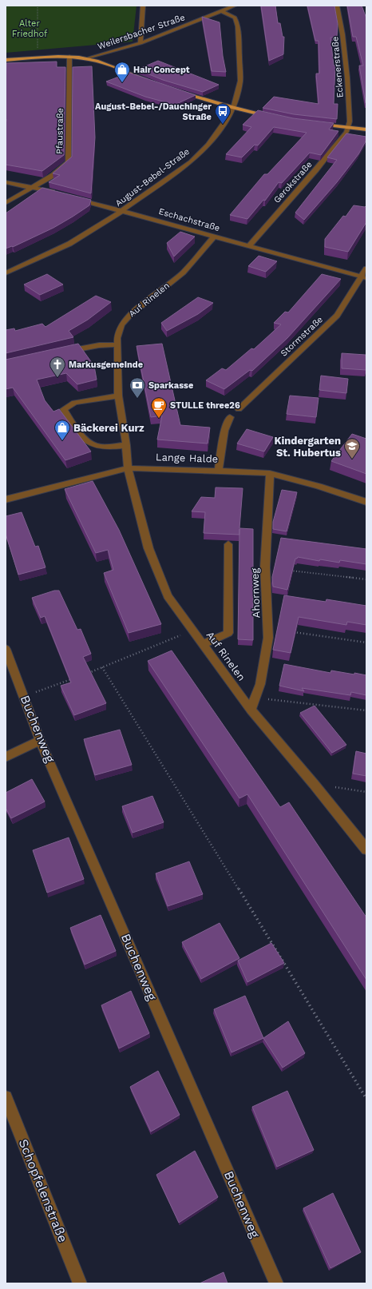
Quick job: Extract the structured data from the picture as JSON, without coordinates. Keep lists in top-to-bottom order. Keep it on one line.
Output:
{"streets":{"street":["Weilersbacher Straße","Eckenerstraße","Pfaustraße","August-Bebel-Straße","Gerokstraße","Eschachstraße","Auf Rinelen","Stormstraße","Lange Halde","Ahornweg","Buchenweg","Schopfelenstraße"]},"crossings":[["Weilersbacher Straße","August-Bebel-Straße"],["Eckenerstraße","Gerokstraße"],["August-Bebel-Straße","Eschachstraße"],["Gerokstraße","Eschachstraße"],["Eschachstraße","Auf Rinelen"],["Eschachstraße","Stormstraße"],["Auf Rinelen","Lange Halde"],["Auf Rinelen","Ahornweg"],["Lange Halde","Ahornweg"]],"parks":["Alter Friedhof"],"places":{"shop":["Hair Concept","Bäckerei Kurz"],"bus stop":["August-Bebel-/Dauchinger Straße"],"church":["Markusgemeinde"],"bank":["Sparkasse"],"cafe":["STULLE three26"],"school or university":["Kindergarten St. Hubertus"]}}
